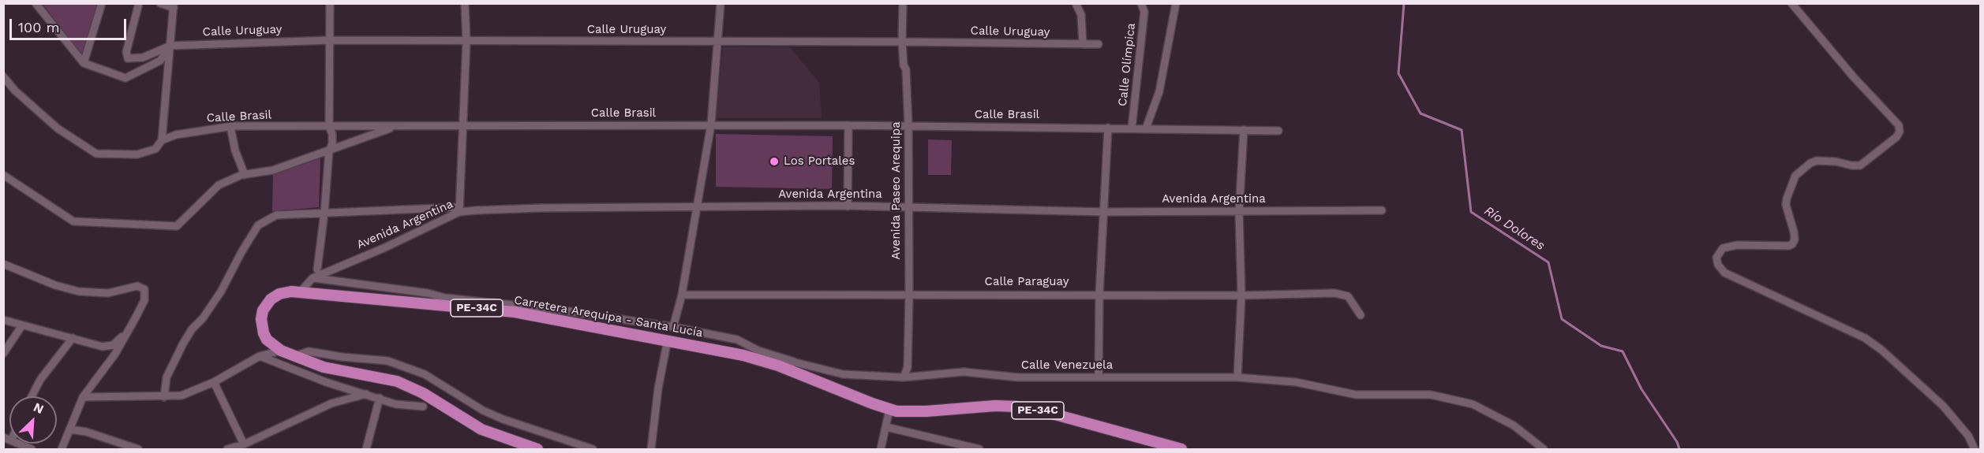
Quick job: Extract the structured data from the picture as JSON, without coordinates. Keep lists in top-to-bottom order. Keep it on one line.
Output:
{"streets":{"main road":["PE-34C","Carretera Arequipa - Santa Lucía"],"street":["Calle Uruguay","Calle Olímpica","Calle Brasil","Avenida Paseo Arequipa","Avenida Argentina","Calle Paraguay","Calle Venezuela"]},"crossings":[["Calle Uruguay","Avenida Paseo Arequipa"],["Calle Olímpica","Calle Brasil"],["Calle Brasil","Avenida Paseo Arequipa"],["Avenida Paseo Arequipa","Avenida Argentina"],["Avenida Paseo Arequipa","Calle Paraguay"],["Avenida Paseo Arequipa","Calle Venezuela"],["Avenida Argentina","Carretera Arequipa - Santa Lucía"],["Carretera Arequipa - Santa Lucía","Calle Venezuela"]],"water":["Río Dolores"],"places":["Los Portales"],"scale_bar":"100 m","north":"top right"}
